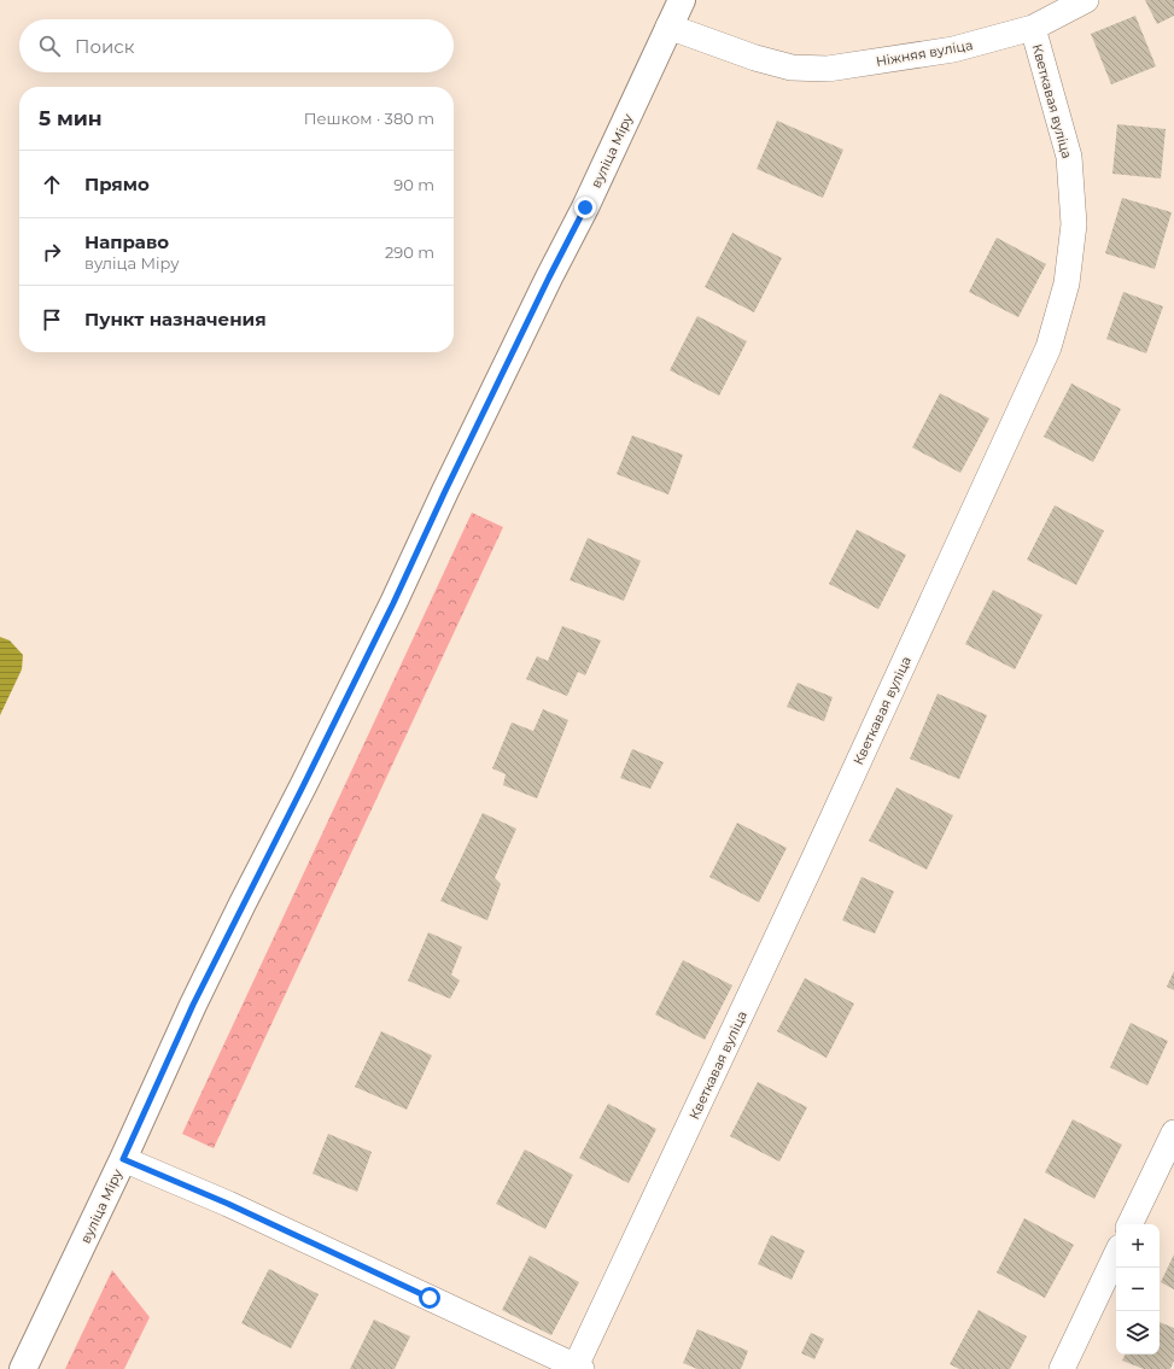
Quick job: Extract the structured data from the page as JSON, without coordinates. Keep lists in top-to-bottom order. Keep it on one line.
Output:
{"streets":{"street":["Ніжняя вуліца","Кветкавая вуліца","вуліца Міру"]},"crossings":[["Ніжняя вуліца","Кветкавая вуліца"],["Ніжняя вуліца","вуліца Міру"]],"page":{"search":"Поиск","heading":["5 мин","Пешком · 380 m"],"list":[["Прямо","90 m"],["Направо","вуліца Міру","290 m"],"Пункт назначения"],"map_buttons":["+","−"]}}
